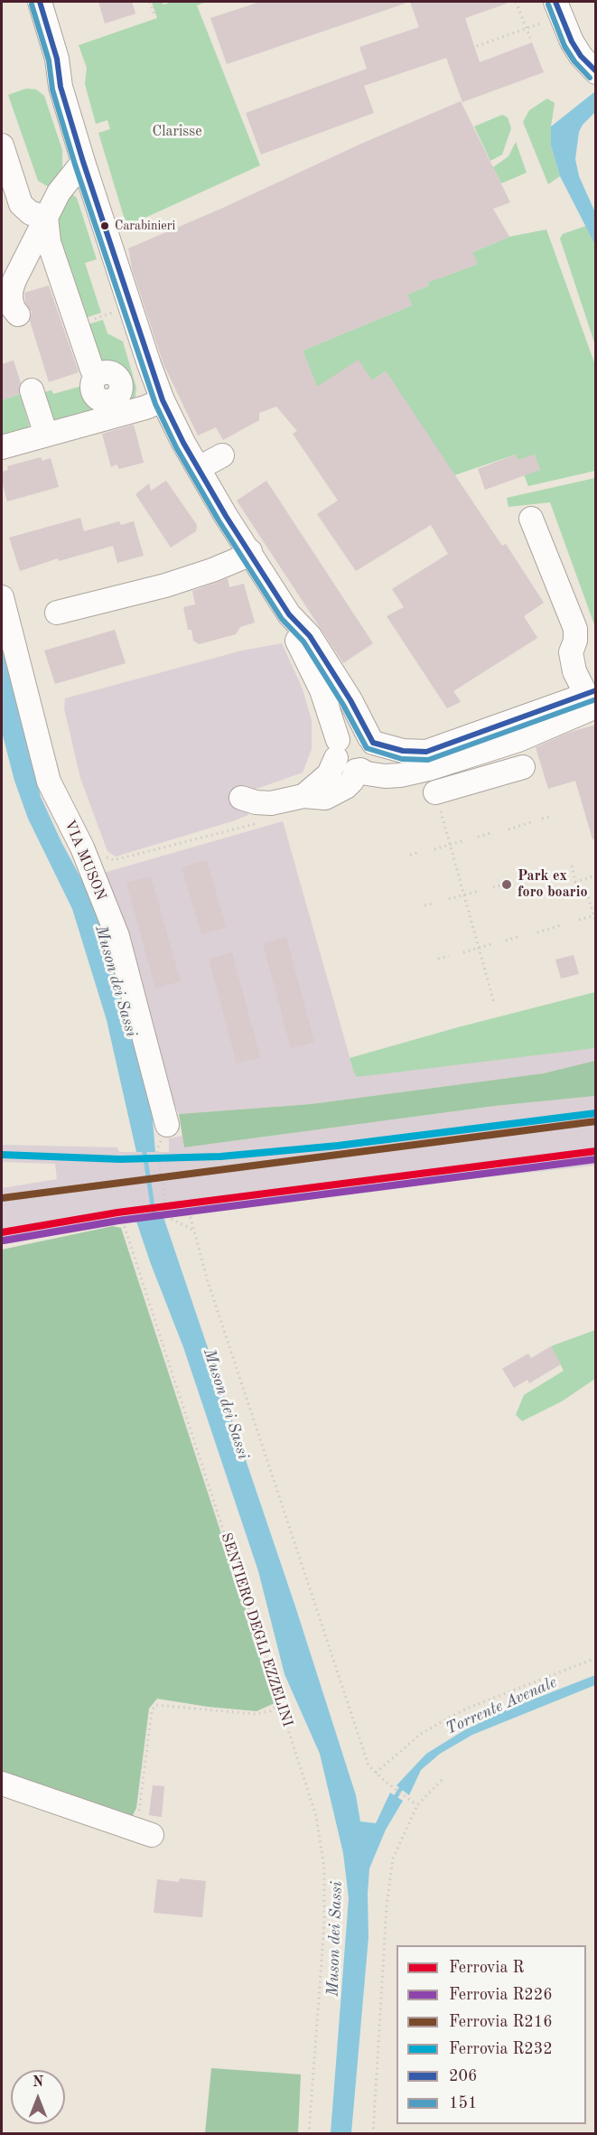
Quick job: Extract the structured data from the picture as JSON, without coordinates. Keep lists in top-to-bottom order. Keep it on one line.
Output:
{"streets":{"street":["VIA MUSON"],"path":["SENTIERO DEGLI EZZELINI"]},"water":["Muson dei Sassi","Torrente Avenale"],"parks":["Clarisse"],"places":["Carabinieri","Park ex foro boario"],"lines":["transit line 206","transit line 151","rail line R232","rail line R216","rail line R","rail line R226"],"legend":["Ferrovia R","Ferrovia R226","Ferrovia R216","Ferrovia R232","206","151"],"north":"top"}
